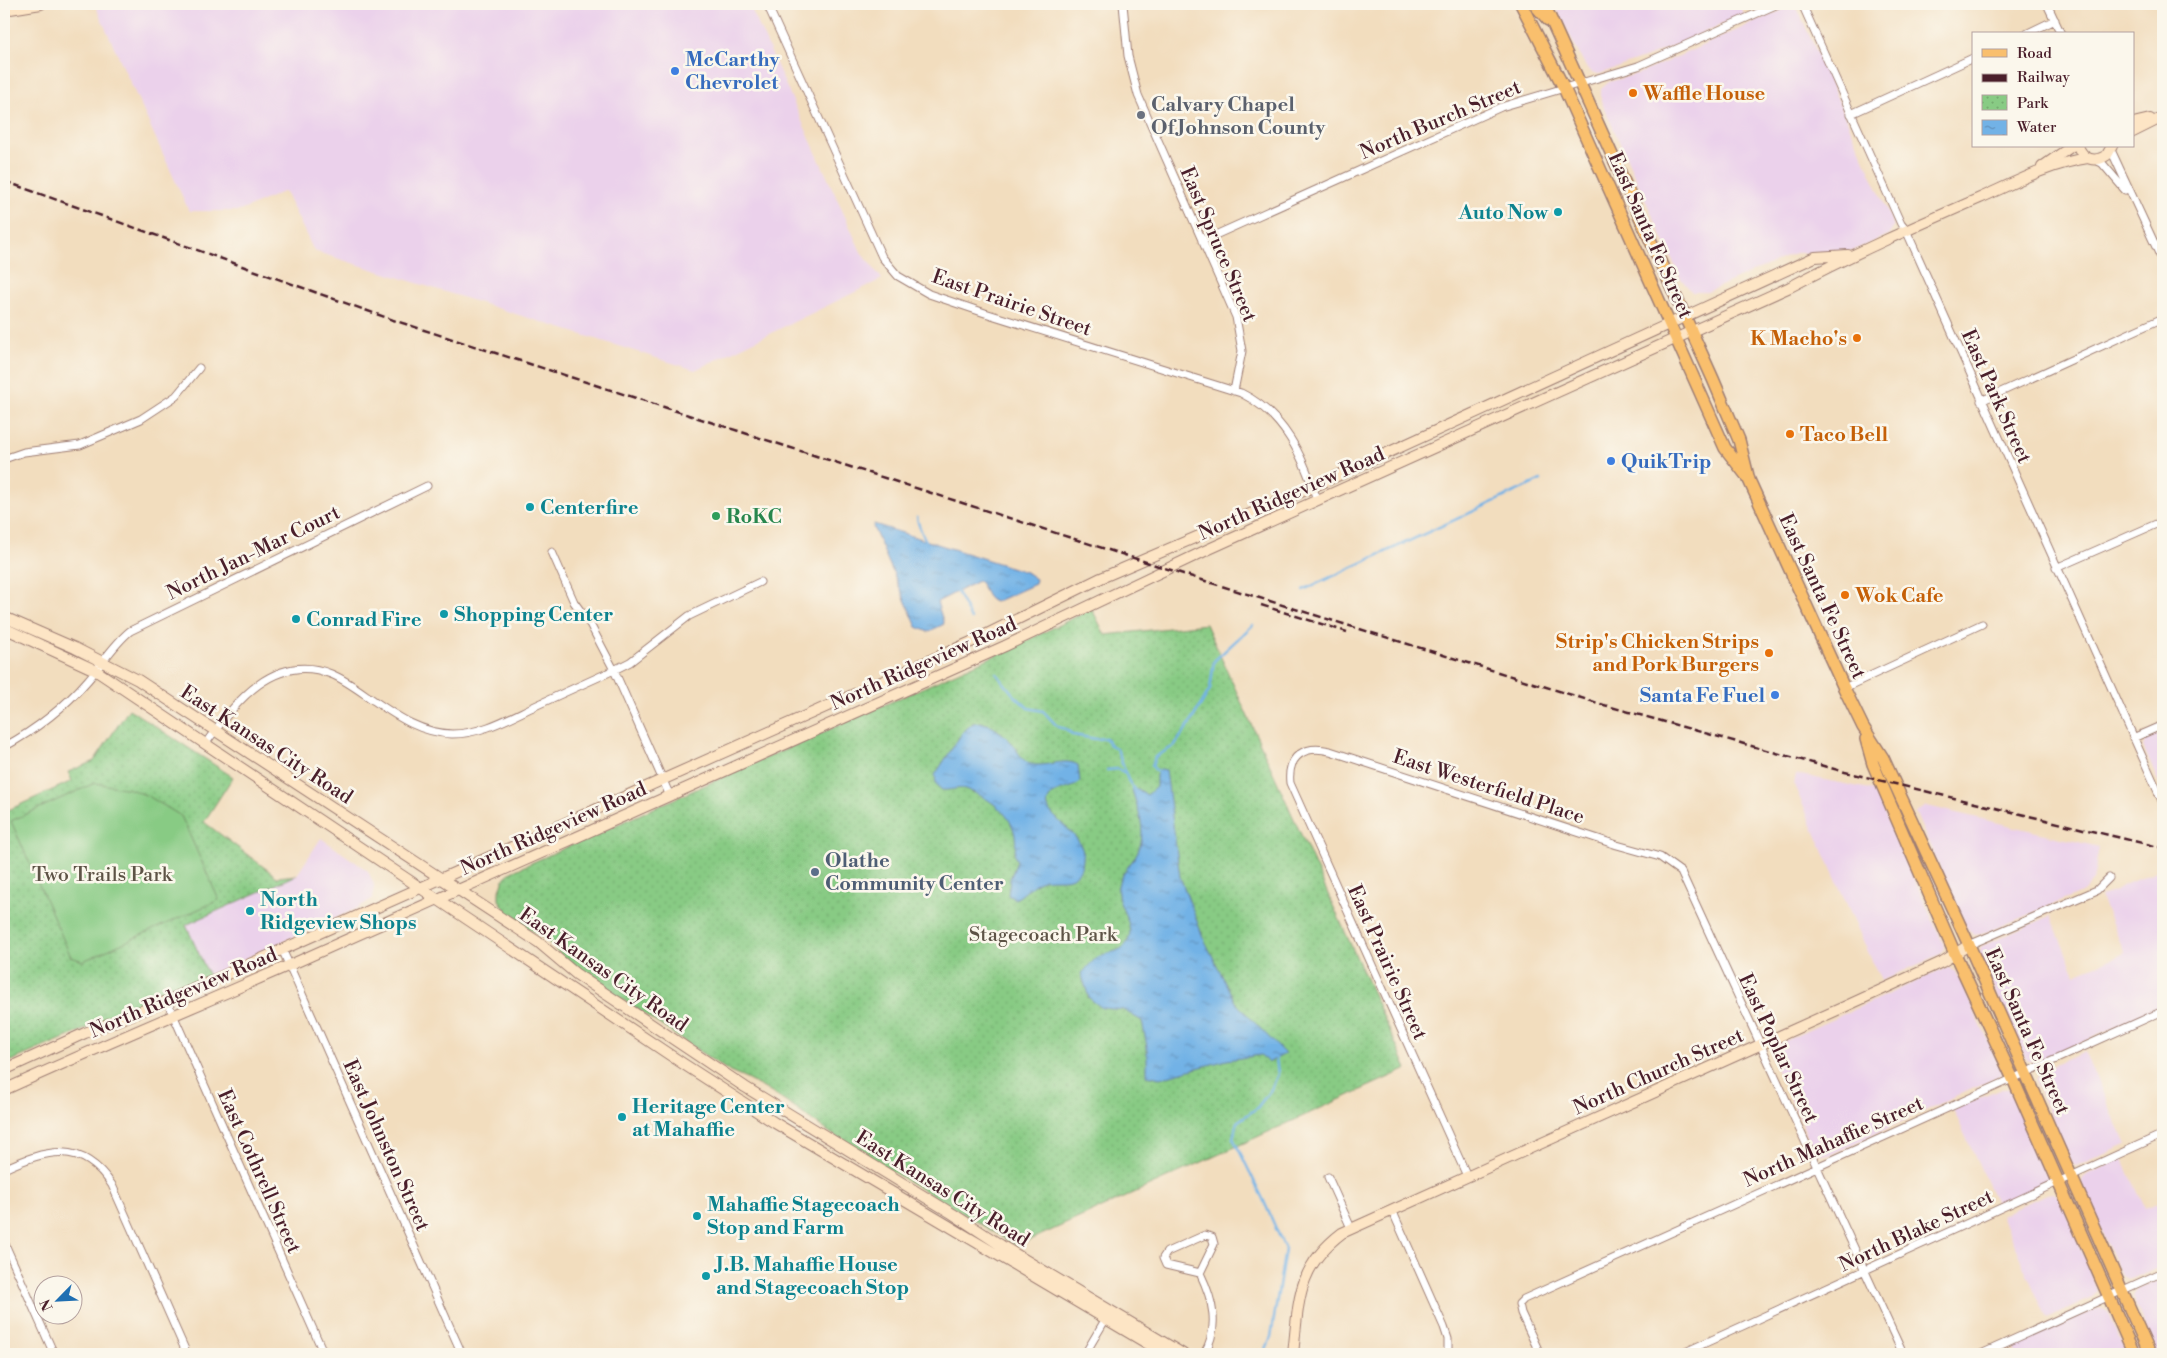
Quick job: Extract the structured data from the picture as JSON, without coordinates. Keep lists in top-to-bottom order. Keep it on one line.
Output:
{"streets":{"main road":["East Santa Fe Street","North Ridgeview Road","East Kansas City Road","North Church Street"],"street":["North Burch Street","East Spruce Street","East Prairie Street","East Park Street","North Jan-Mar Court","East Westerfield Place","East Poplar Street","North Mahaffie Street","East Johnston Street","East Cothrell Street","North Blake Street"]},"crossings":[["North Burch Street","East Santa Fe Street"],["North Burch Street","East Spruce Street"],["East Santa Fe Street","North Ridgeview Road"],["East Santa Fe Street","North Church Street"],["East Santa Fe Street","North Mahaffie Street"],["East Santa Fe Street","North Blake Street"],["East Spruce Street","East Prairie Street"],["East Prairie Street","East Westerfield Place"],["East Prairie Street","North Church Street"],["East Park Street","North Ridgeview Road"],["North Ridgeview Road","East Kansas City Road"],["North Ridgeview Road","East Johnston Street"],["North Ridgeview Road","East Cothrell Street"],["North Jan-Mar Court","East Kansas City Road"],["East Westerfield Place","East Poplar Street"],["East Poplar Street","North Church Street"],["East Poplar Street","North Mahaffie Street"],["East Poplar Street","North Blake Street"]],"parks":["Two Trails Park","Stagecoach Park"],"places":["McCarthy Chevrolet","Waffle House","Calvary Chapel Of Johnson County","Auto Now","K Macho's","Taco Bell","QuikTrip","Centerfire","RoKC","Wok Cafe","Shopping Center","Conrad Fire","Strip's Chicken Strips and Pork Burgers","Santa Fe Fuel","Olathe Community Center","North Ridgeview Shops","Heritage Center at Mahaffie","Mahaffie Stagecoach Stop and Farm","J.B. Mahaffie House and Stagecoach Stop"],"legend":["Road","Railway","Park","Water"],"north":"bottom left"}
